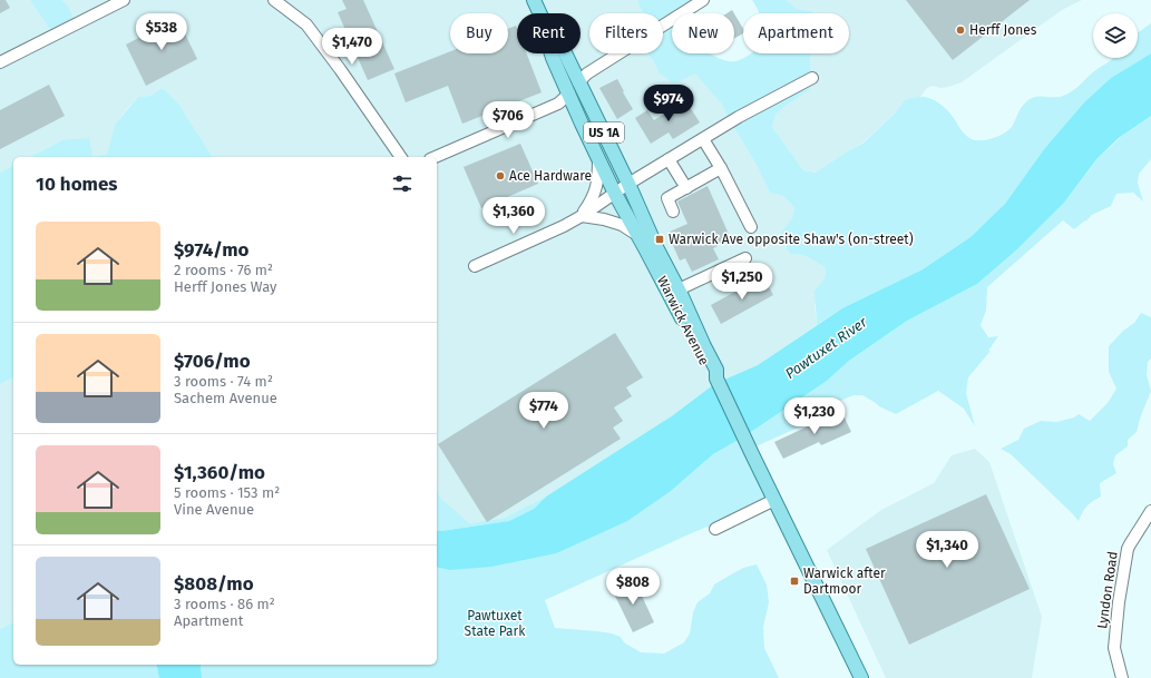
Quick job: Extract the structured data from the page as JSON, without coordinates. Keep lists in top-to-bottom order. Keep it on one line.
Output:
{"streets":{"main road":["US 1A","Warwick Avenue"],"street":["Lyndon Road"]},"water":["Pawtuxet River"],"parks":["Pawtuxet State Park"],"places":{"other":["Herff Jones","Ace Hardware"],"transit":["Warwick Ave opposite Shaw's (on-street)","Warwick after Dartmoor"]},"page":{"price":["$538","$1,470","$974","$706","$1,360","$1,250","$774","$1,230","$1,340","$808"],"chip":["Buy","Rent","Filters","New","Apartment"],"heading":"10 homes","list":[{"name":"$974/mo","note":"2 rooms · 76 m² · Herff Jones Way"},{"name":"$706/mo","note":"3 rooms · 74 m² · Sachem Avenue"},{"name":"$1,360/mo","note":"5 rooms · 153 m² · Vine Avenue"},{"name":"$808/mo","note":"3 rooms · 86 m² · Apartment"}]}}
